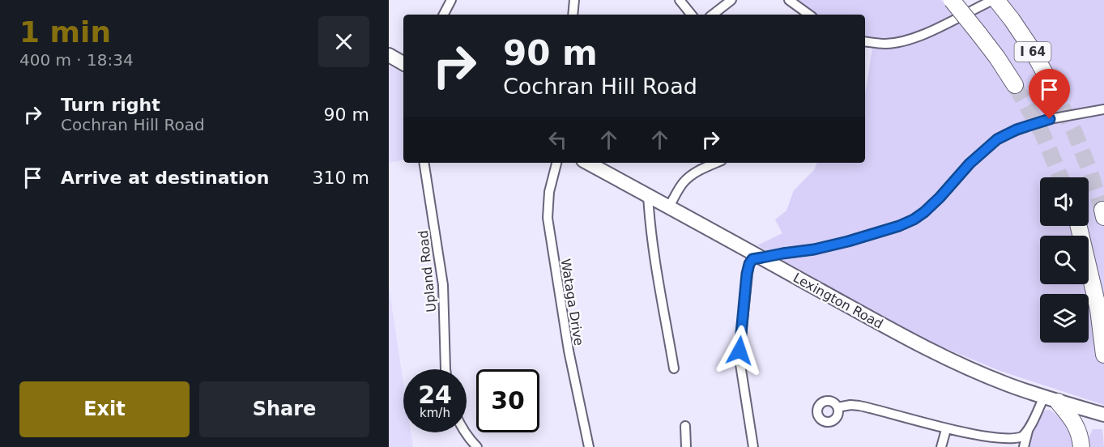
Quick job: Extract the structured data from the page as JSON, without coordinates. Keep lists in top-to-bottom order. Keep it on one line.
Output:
{"streets":{"highway":["I 64"],"main road":["Lexington Road"],"street":["Upland Road","Wataga Drive"]},"page":{"heading":["1 min","400 m · 18:34"],"turn":["90 m","Cochran Hill Road"],"list":[{"name":"Turn right","note":"Cochran Hill Road","value":"90 m"},{"name":"Arrive at destination","value":"310 m"}],"speed":"24 km/h","limit":"30","buttons":["Exit","Share"]}}
